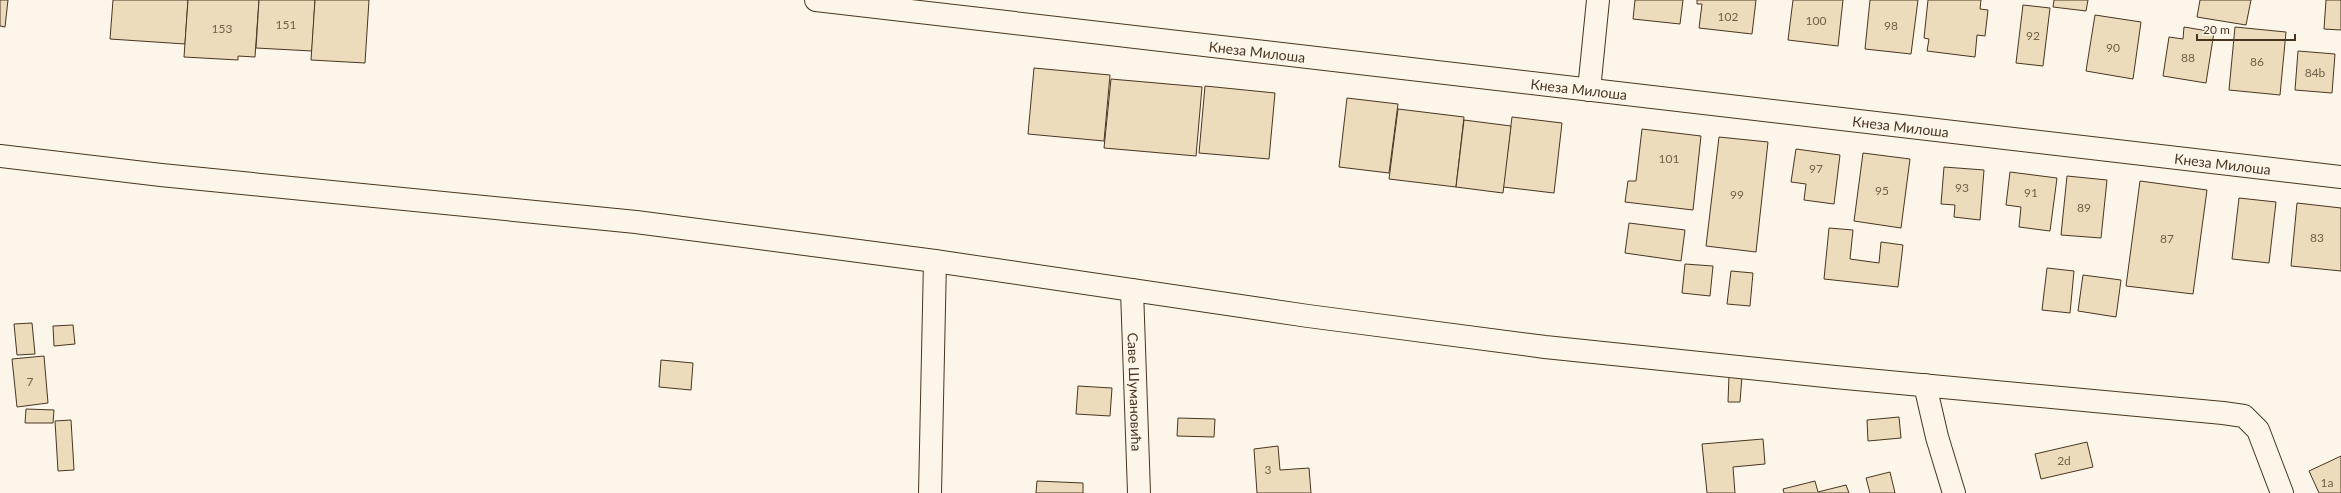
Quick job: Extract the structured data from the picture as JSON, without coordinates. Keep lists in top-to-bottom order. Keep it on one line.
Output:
{"streets":{"street":["Кнеза Милоша","Саве Шумановића"]},"house_numbers":["102","100","151","98","153","92","90","88","86","84b","101","97","93","95","91","99","89","83","87","7","2d","3","1a"],"scale_bar":"20 m"}
